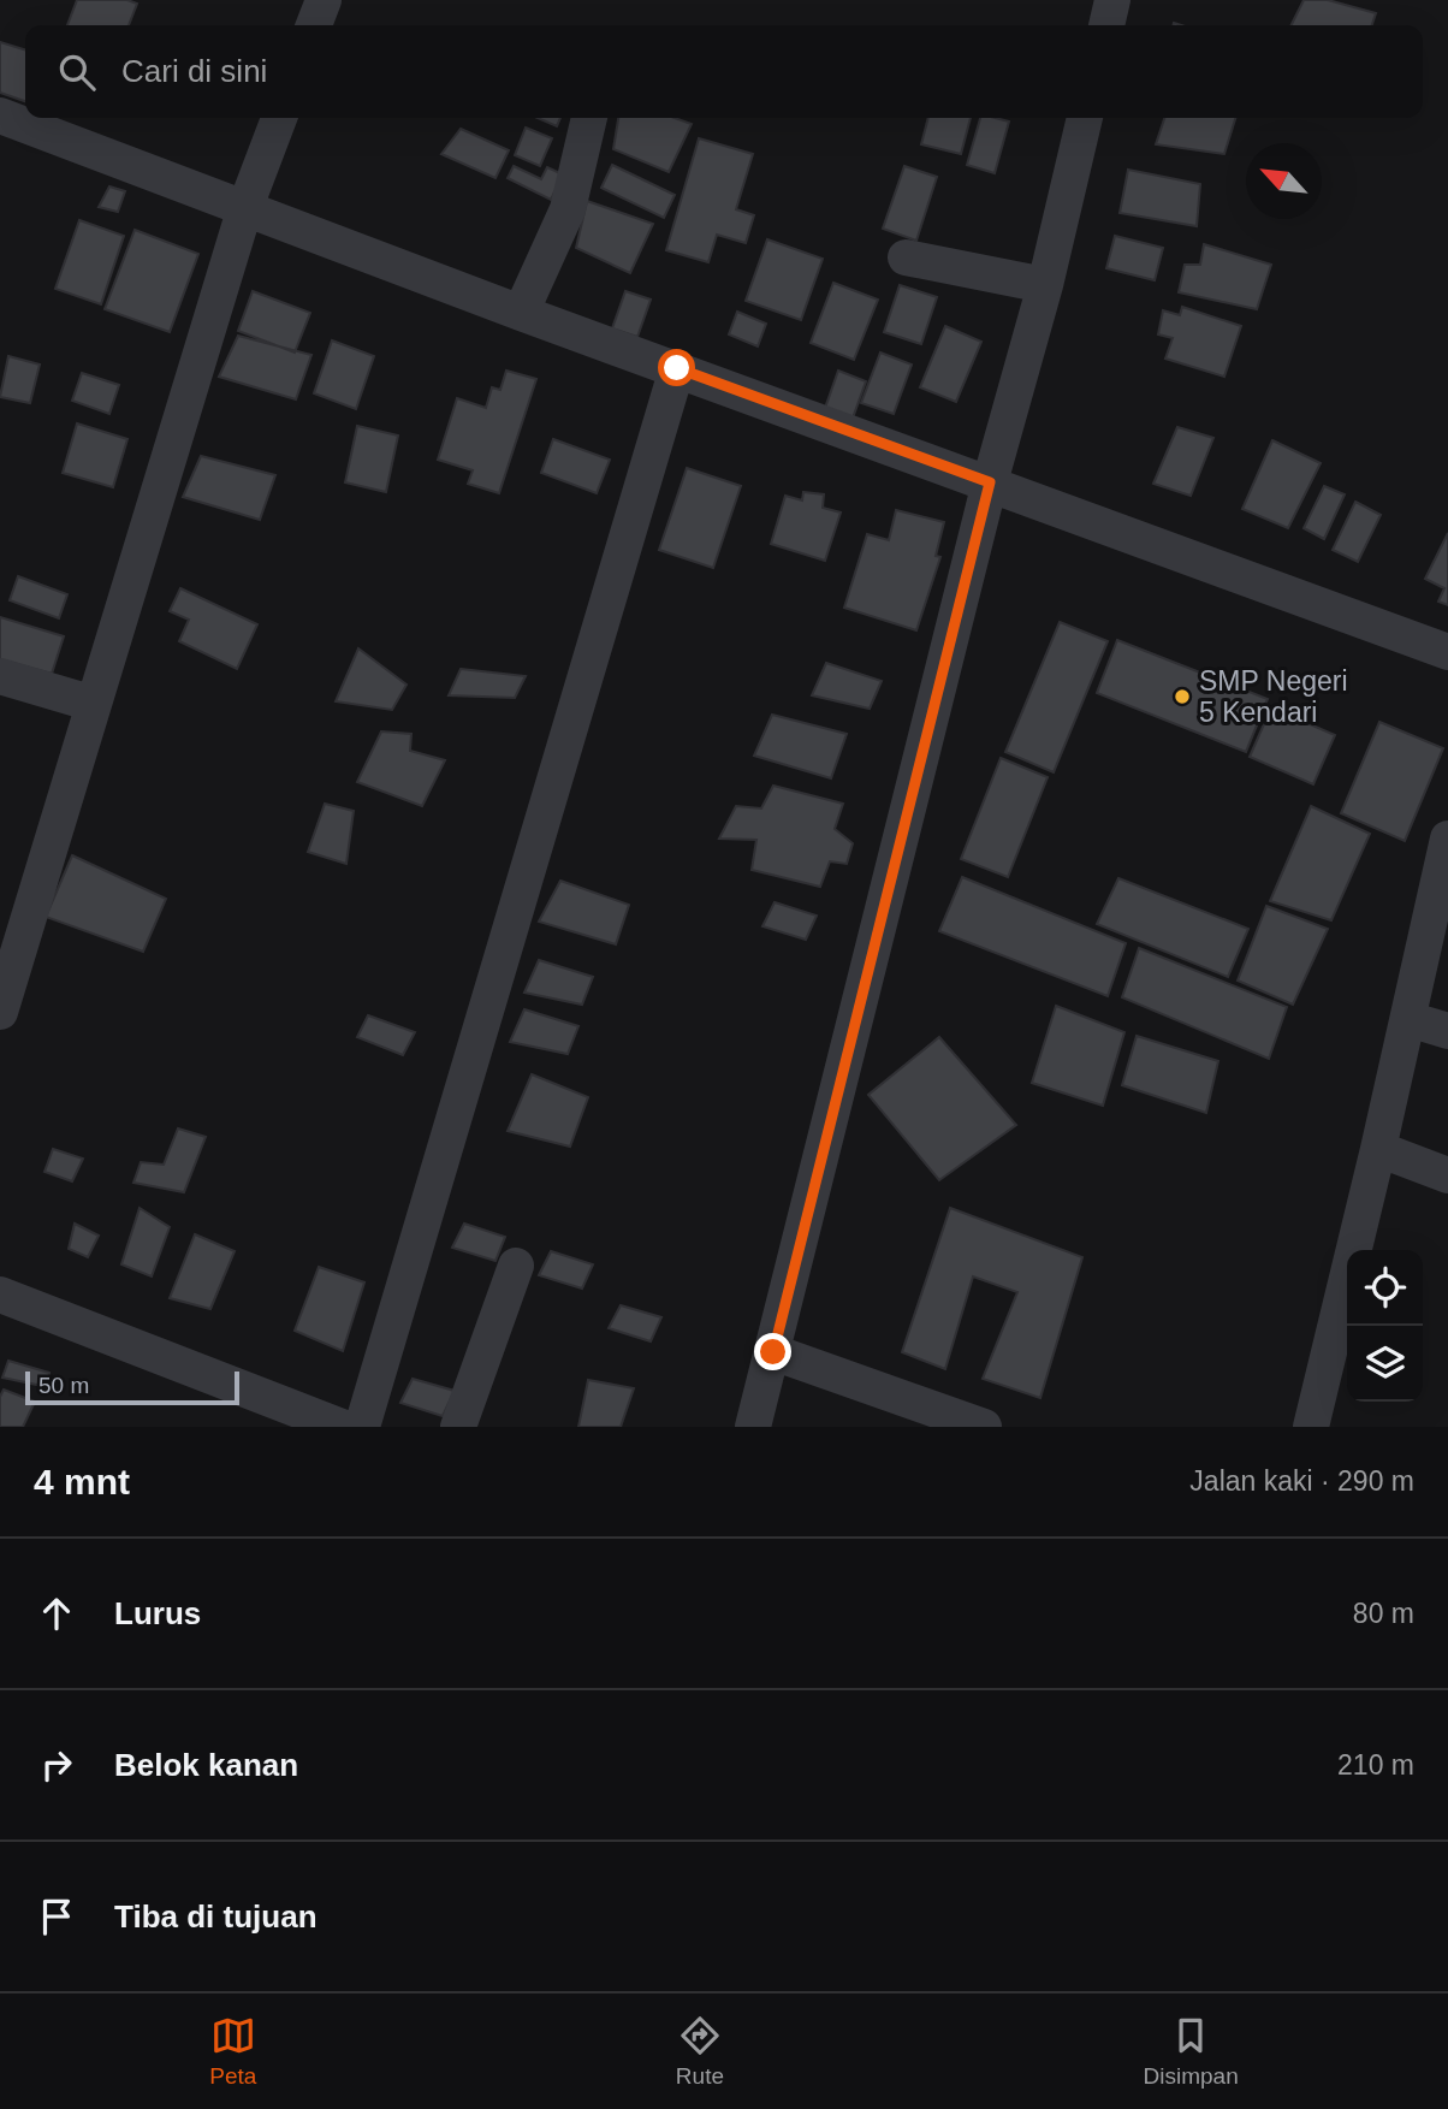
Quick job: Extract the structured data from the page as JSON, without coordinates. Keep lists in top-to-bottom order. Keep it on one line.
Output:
{"places":["SMP Negeri 5 Kendari"],"scale_bar":"50 m","north":"top left","page":{"search":"Cari di sini","scale":"50 m","heading":["4 mnt","Jalan kaki · 290 m"],"list":[["Lurus","80 m"],["Belok kanan","210 m"],"Tiba di tujuan"],"nav":["Peta","Rute","Disimpan"]}}
